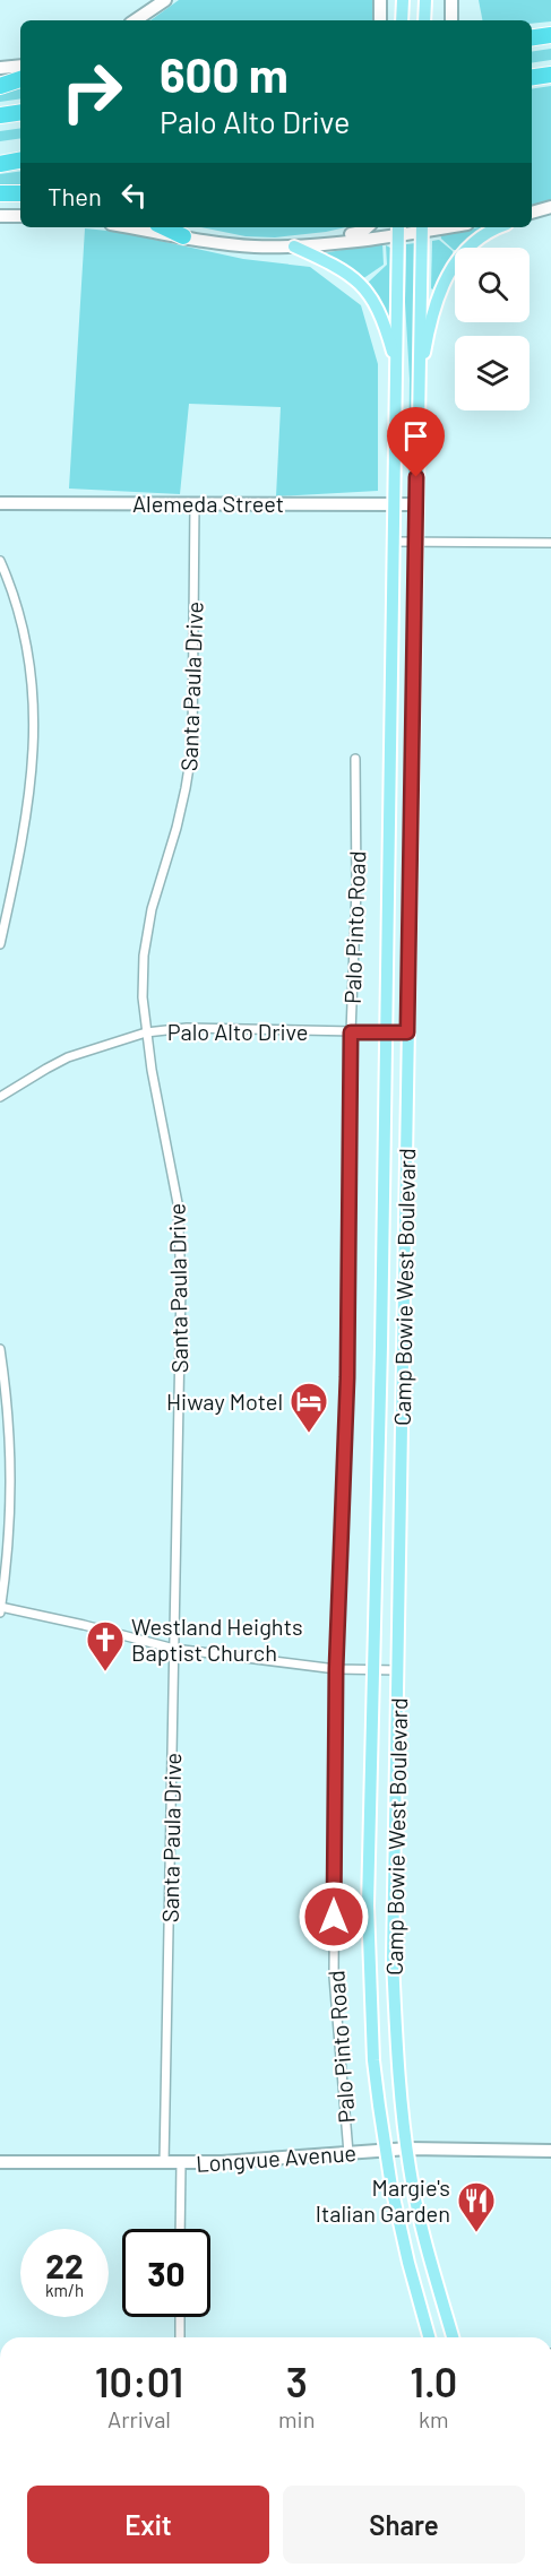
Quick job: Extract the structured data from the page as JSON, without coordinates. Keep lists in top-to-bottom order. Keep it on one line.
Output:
{"streets":{"main road":["Alemeda Street","Camp Bowie West Boulevard","Longvue Avenue"],"street":["Santa Paula Drive","Palo Pinto Road","Palo Alto Drive"]},"crossings":[["Alemeda Street","Santa Paula Drive"],["Alemeda Street","Camp Bowie West Boulevard"],["Santa Paula Drive","Palo Alto Drive"],["Santa Paula Drive","Longvue Avenue"],["Palo Pinto Road","Palo Alto Drive"],["Palo Pinto Road","Longvue Avenue"],["Palo Alto Drive","Camp Bowie West Boulevard"],["Camp Bowie West Boulevard","Longvue Avenue"]],"places":{"hotel":["Hiway Motel"],"church":["Westland Heights Baptist Church"],"restaurant":["Margie's Italian Garden"]},"page":{"turn":["600 m","Palo Alto Drive"],"then":"Then","speed":"22 km/h","limit":"30","eta":["10:01","Arrival","3","min","1.0","km"],"buttons":["Exit","Share"]}}
